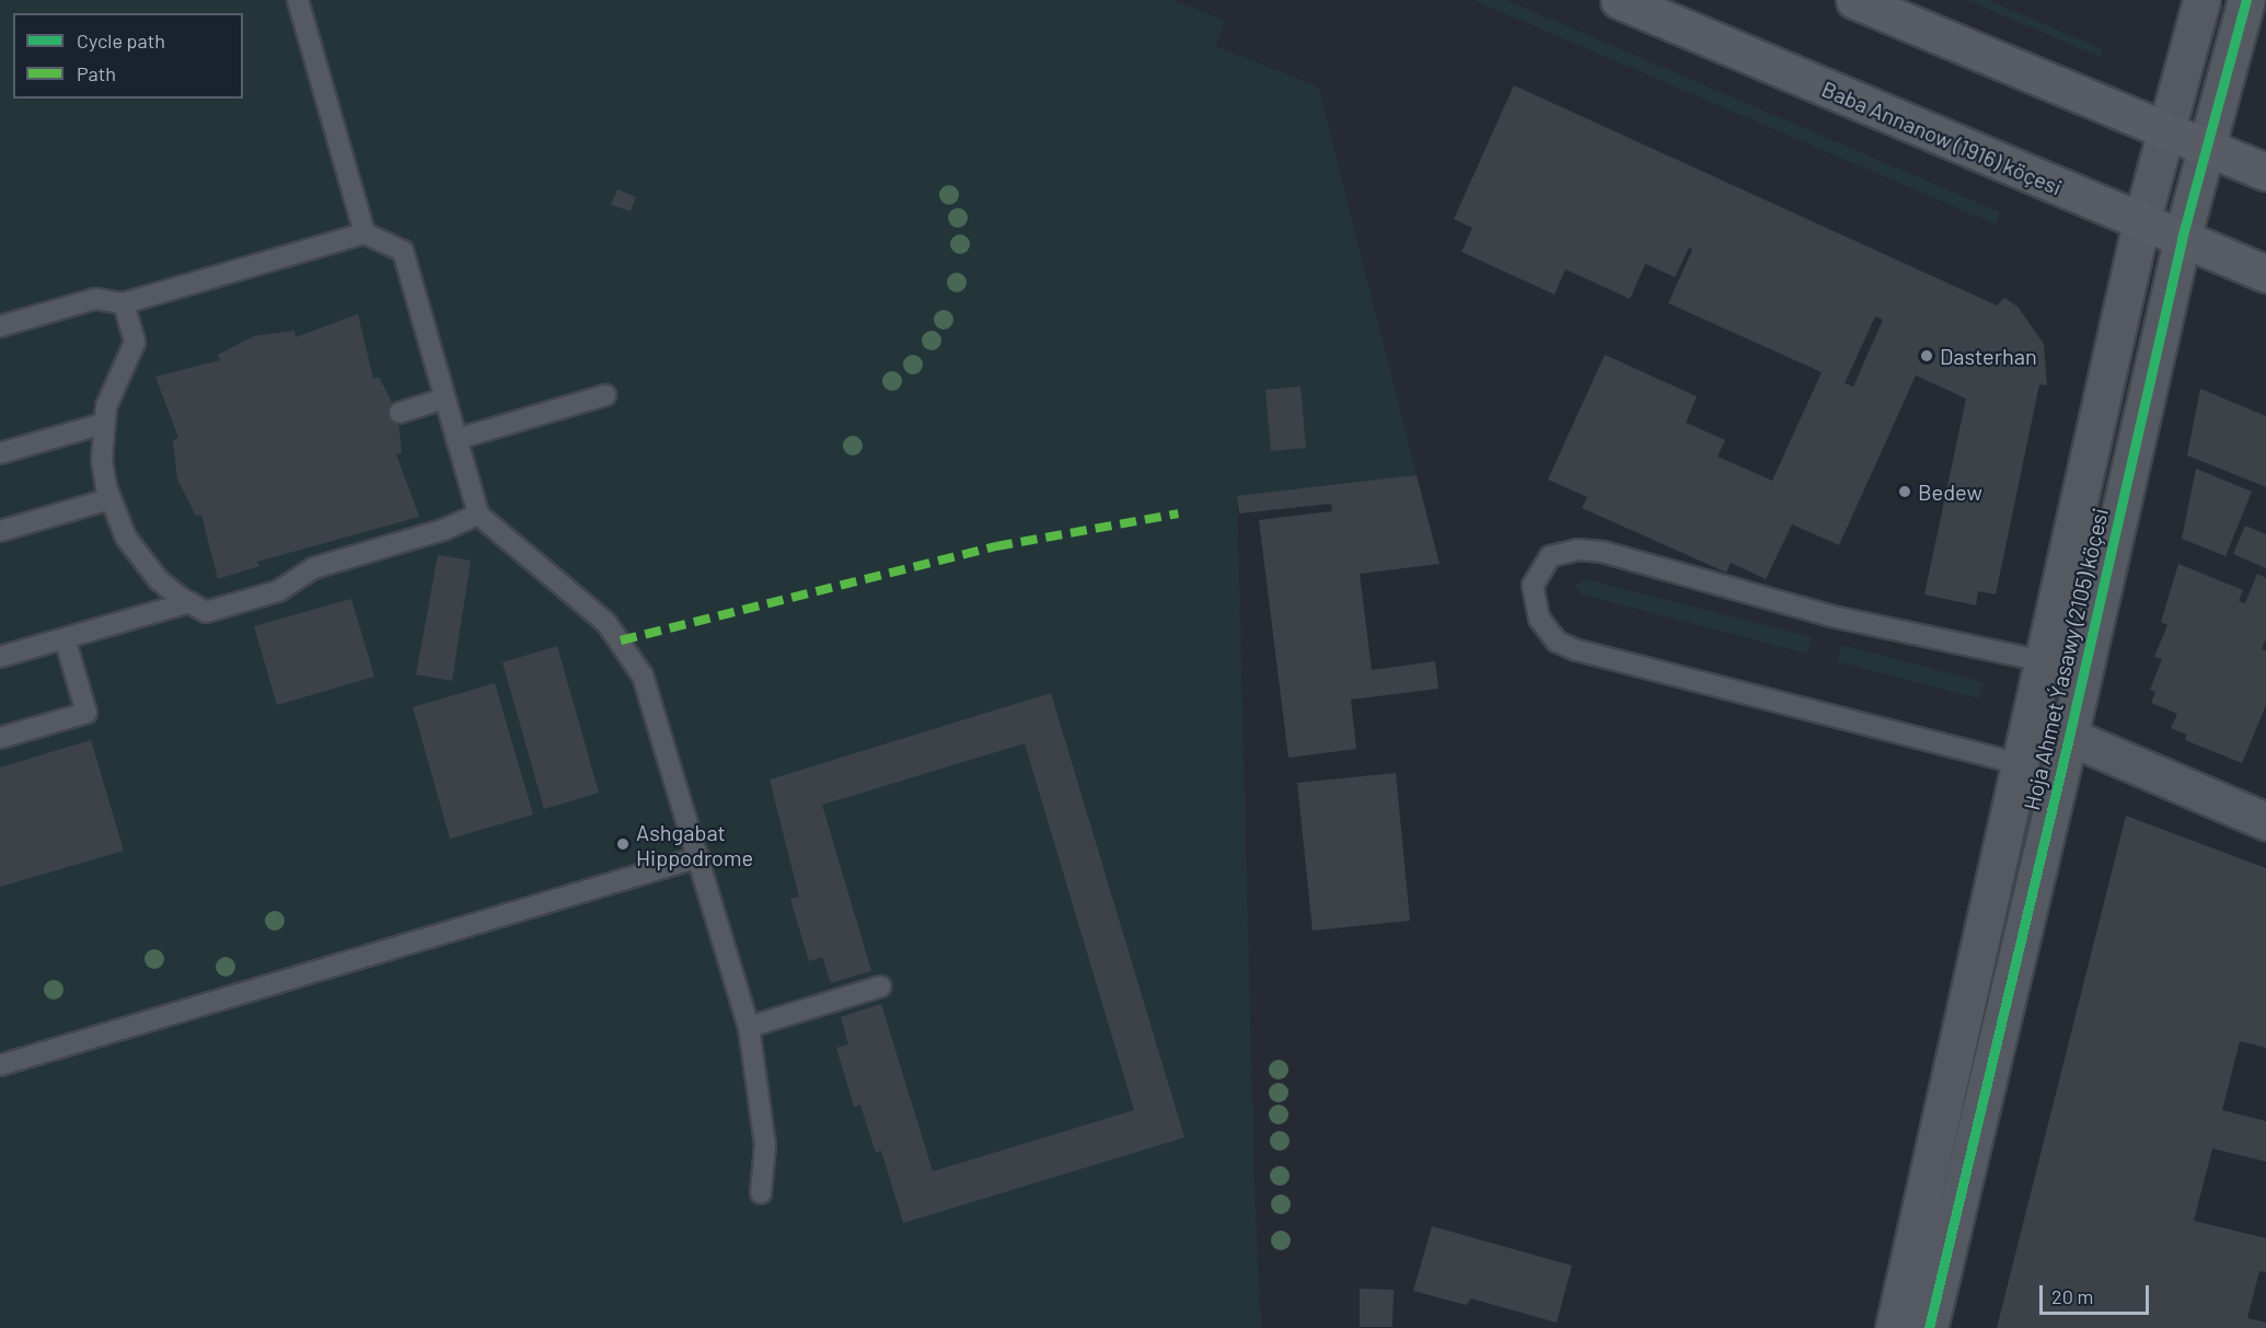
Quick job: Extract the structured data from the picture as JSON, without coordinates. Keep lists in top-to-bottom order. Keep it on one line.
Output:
{"streets":{"main road":["Baba Annanow (1916) köçesi"],"street":["Hoja Ahmet Ýasawy (2105) köçesi"]},"crossings":[["Baba Annanow (1916) köçesi","Hoja Ahmet Ýasawy (2105) köçesi"]],"places":["Dasterhan","Bedew","Ashgabat Hippodrome"],"legend":["Cycle path","Path"],"scale_bar":"20 m"}
